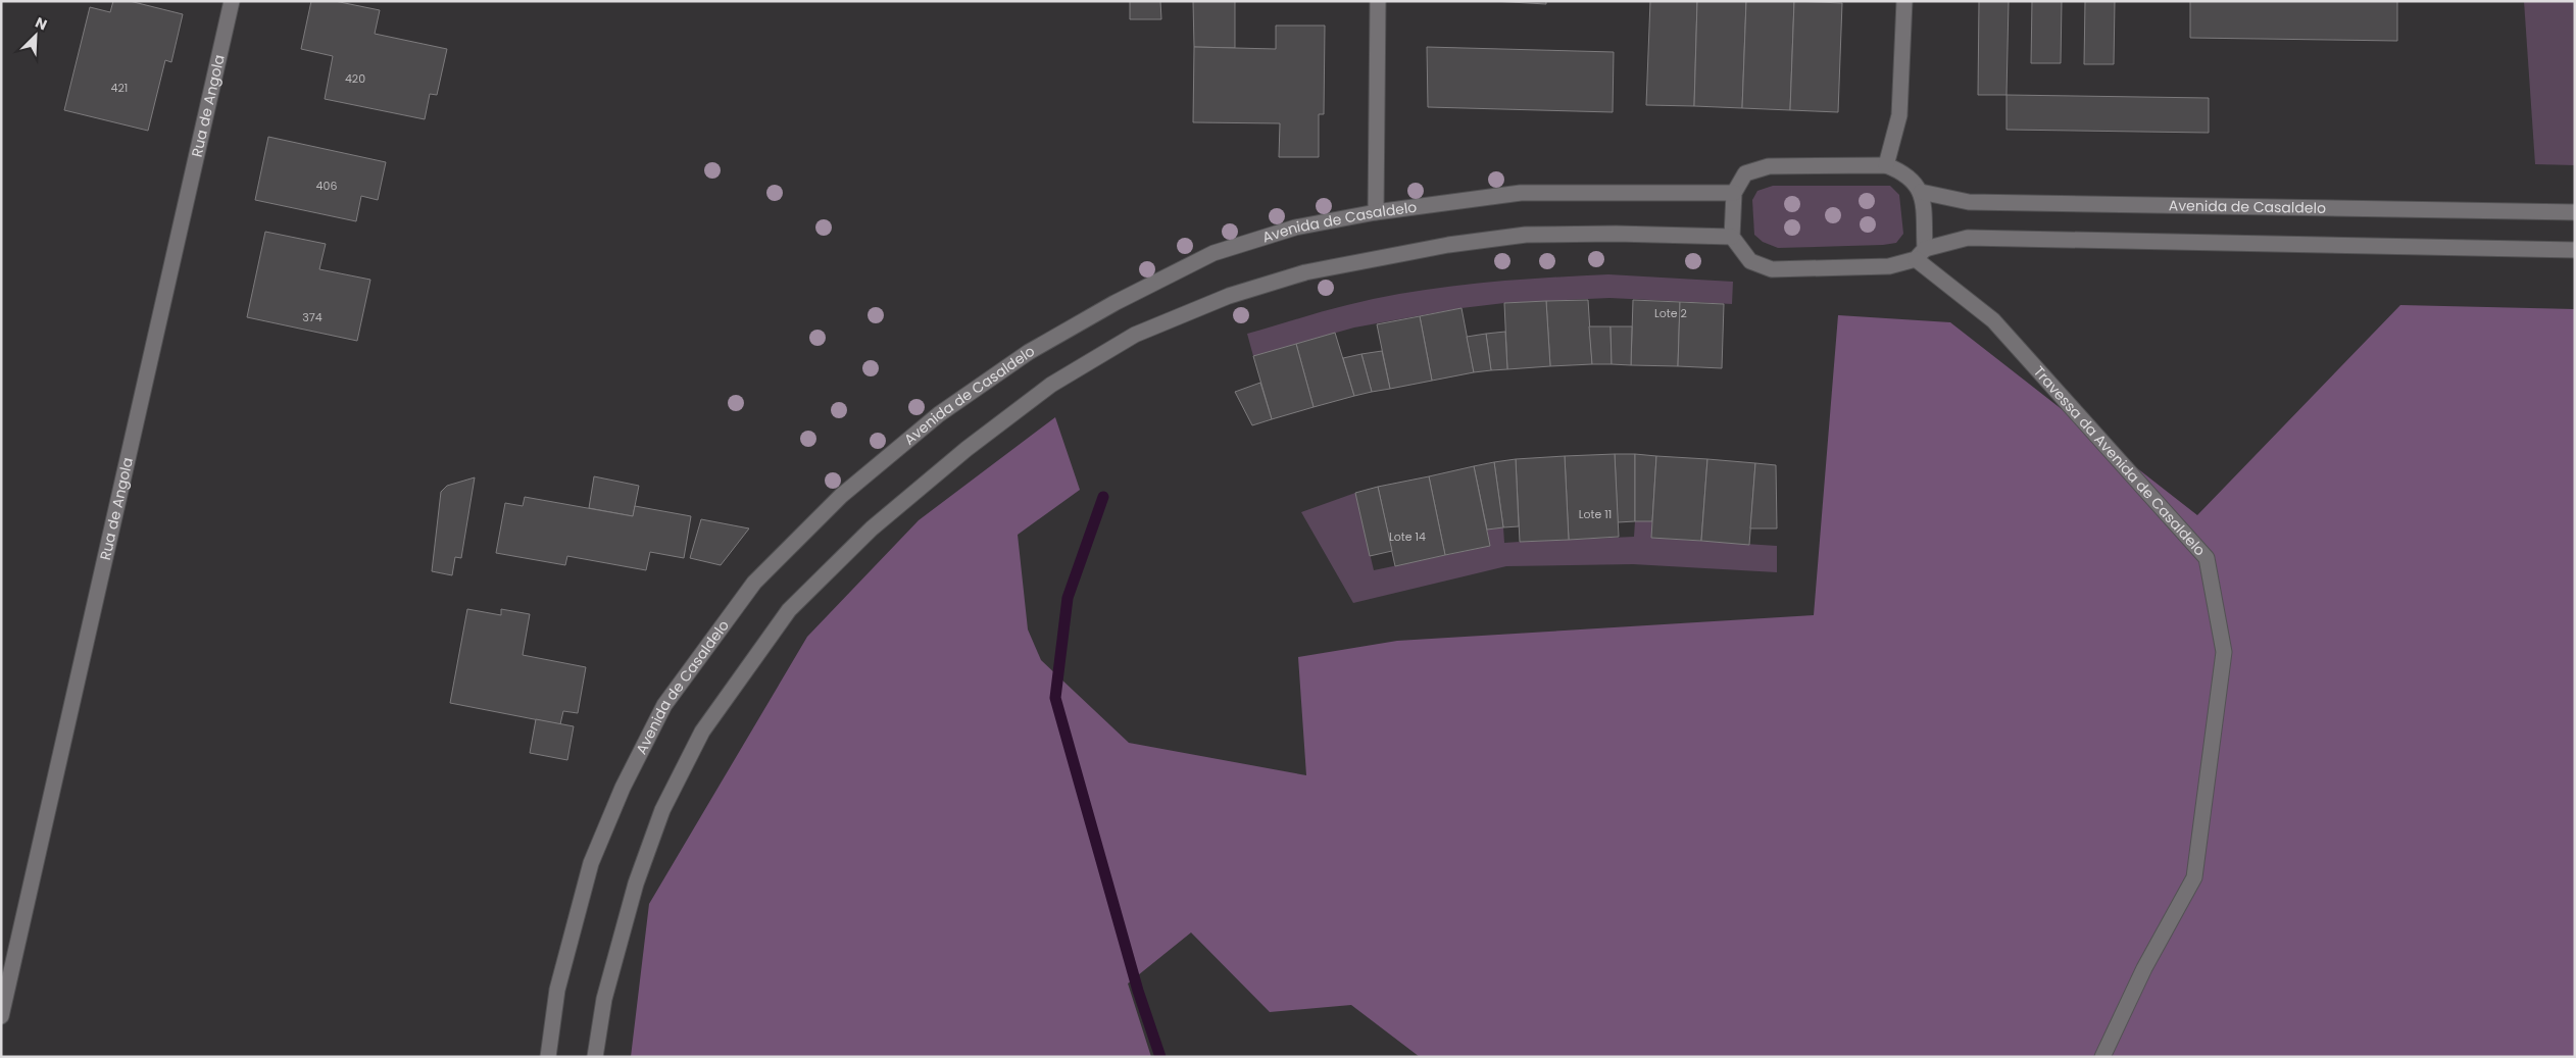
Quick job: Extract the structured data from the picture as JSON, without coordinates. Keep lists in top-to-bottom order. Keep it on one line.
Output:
{"streets":{"street":["Rua de Angola","Avenida de Casaldelo","Travessa da Avenida de Casaldelo"]},"house_numbers":["420","421","406","Lote 2","374","Lote 11","Lote 14"],"north":"top right"}
